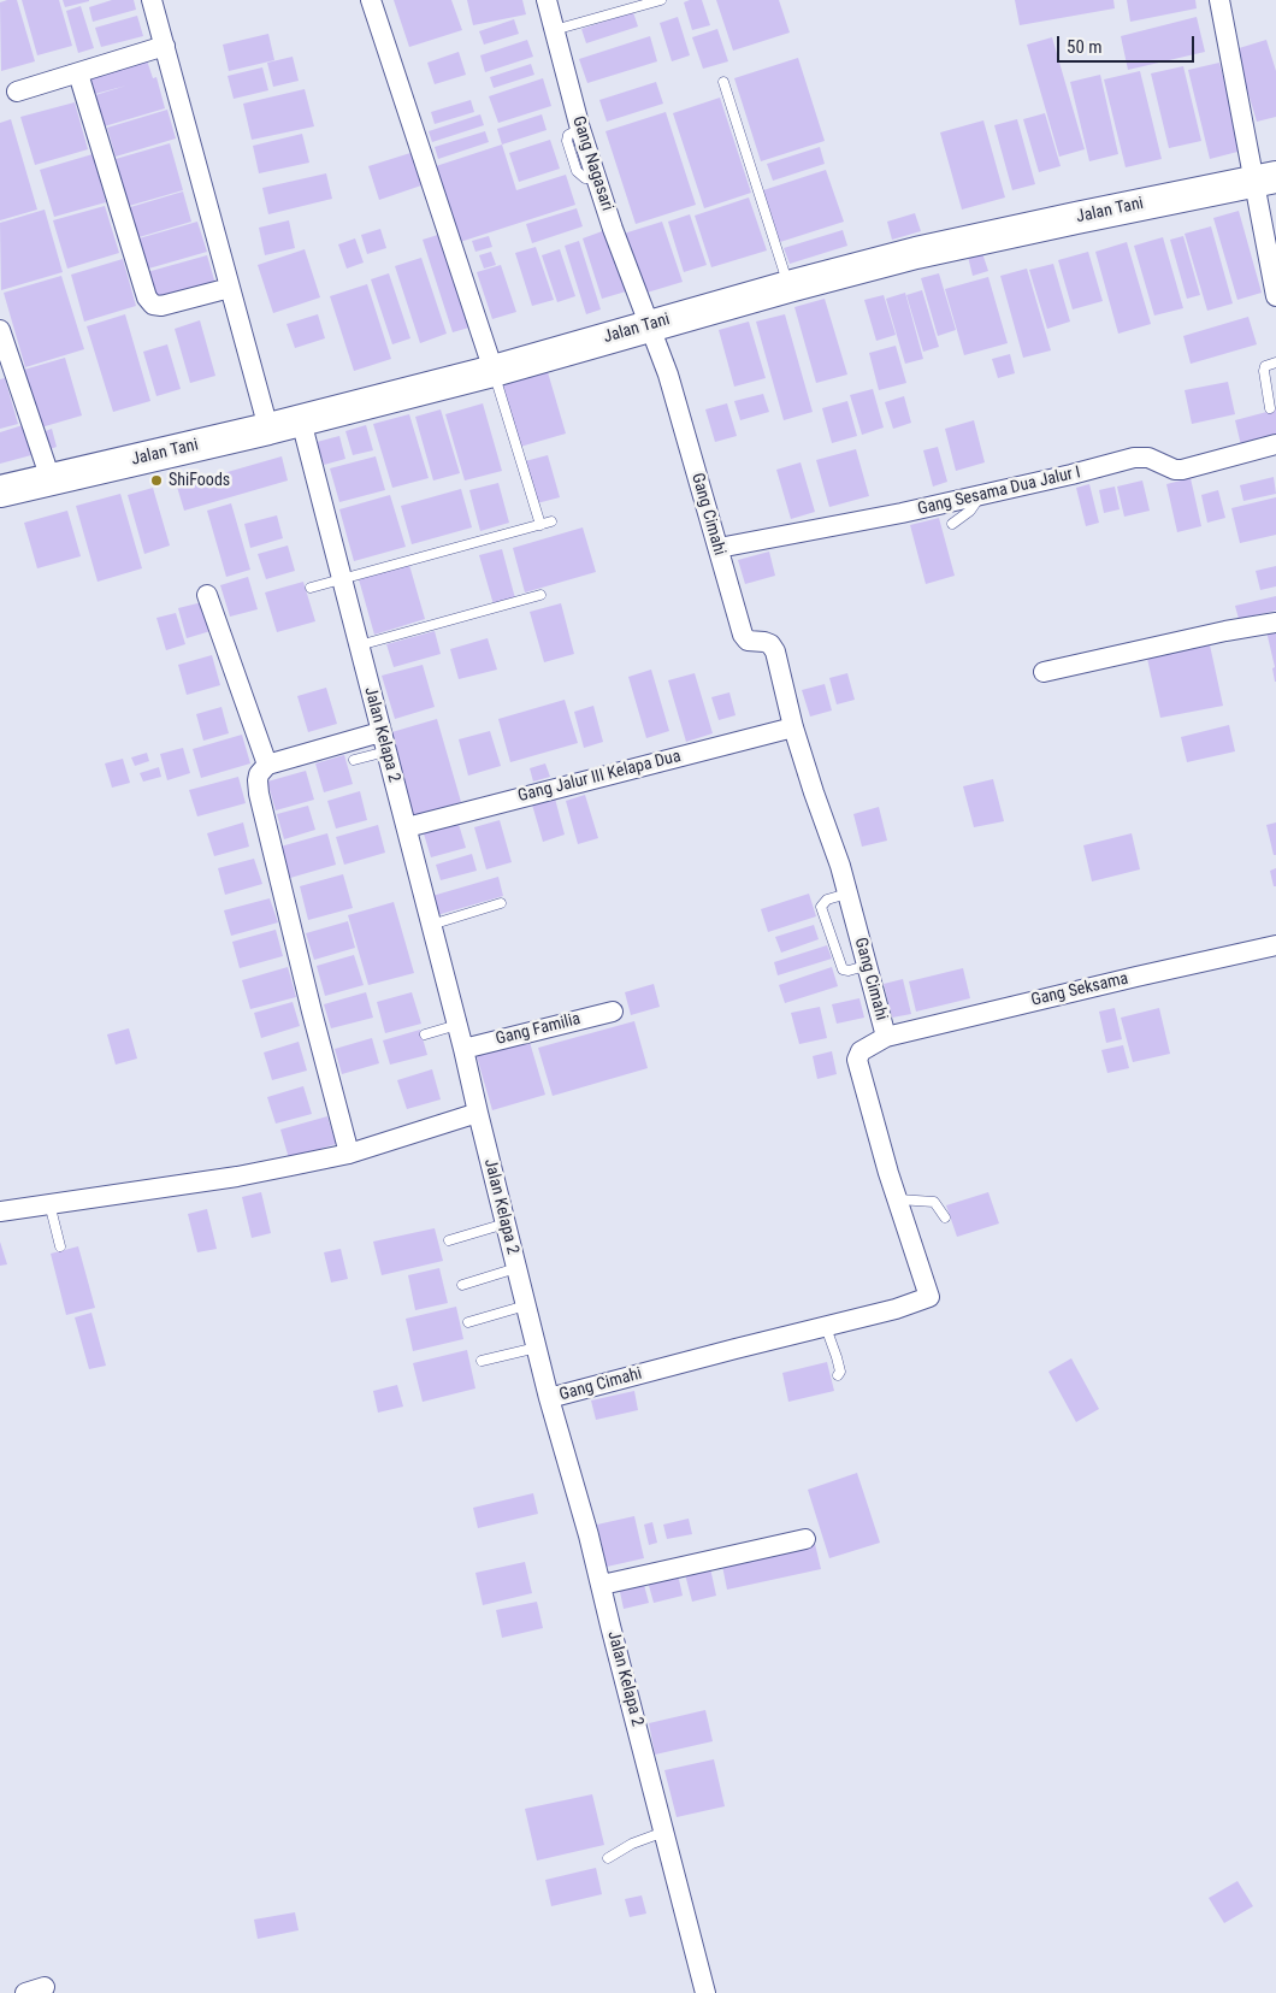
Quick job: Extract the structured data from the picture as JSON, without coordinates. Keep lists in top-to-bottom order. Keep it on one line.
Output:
{"streets":{"highway":["Jalan Tani"],"street":["Gang Nagasari","Gang Sesama Dua Jalur I","Gang Cimahi","Jalan Kelapa 2","Gang Jalur III Kelapa Dua","Gang Seksama","Gang Familia"]},"crossings":[["Gang Nagasari","Jalan Tani"],["Gang Nagasari","Gang Cimahi"],["Jalan Tani","Gang Cimahi"],["Jalan Tani","Jalan Kelapa 2"],["Gang Sesama Dua Jalur I","Gang Cimahi"],["Gang Cimahi","Jalan Kelapa 2"],["Gang Cimahi","Gang Jalur III Kelapa Dua"],["Gang Cimahi","Gang Seksama"],["Jalan Kelapa 2","Gang Jalur III Kelapa Dua"],["Jalan Kelapa 2","Gang Familia"]],"places":["ShiFoods"],"scale_bar":"50 m"}
